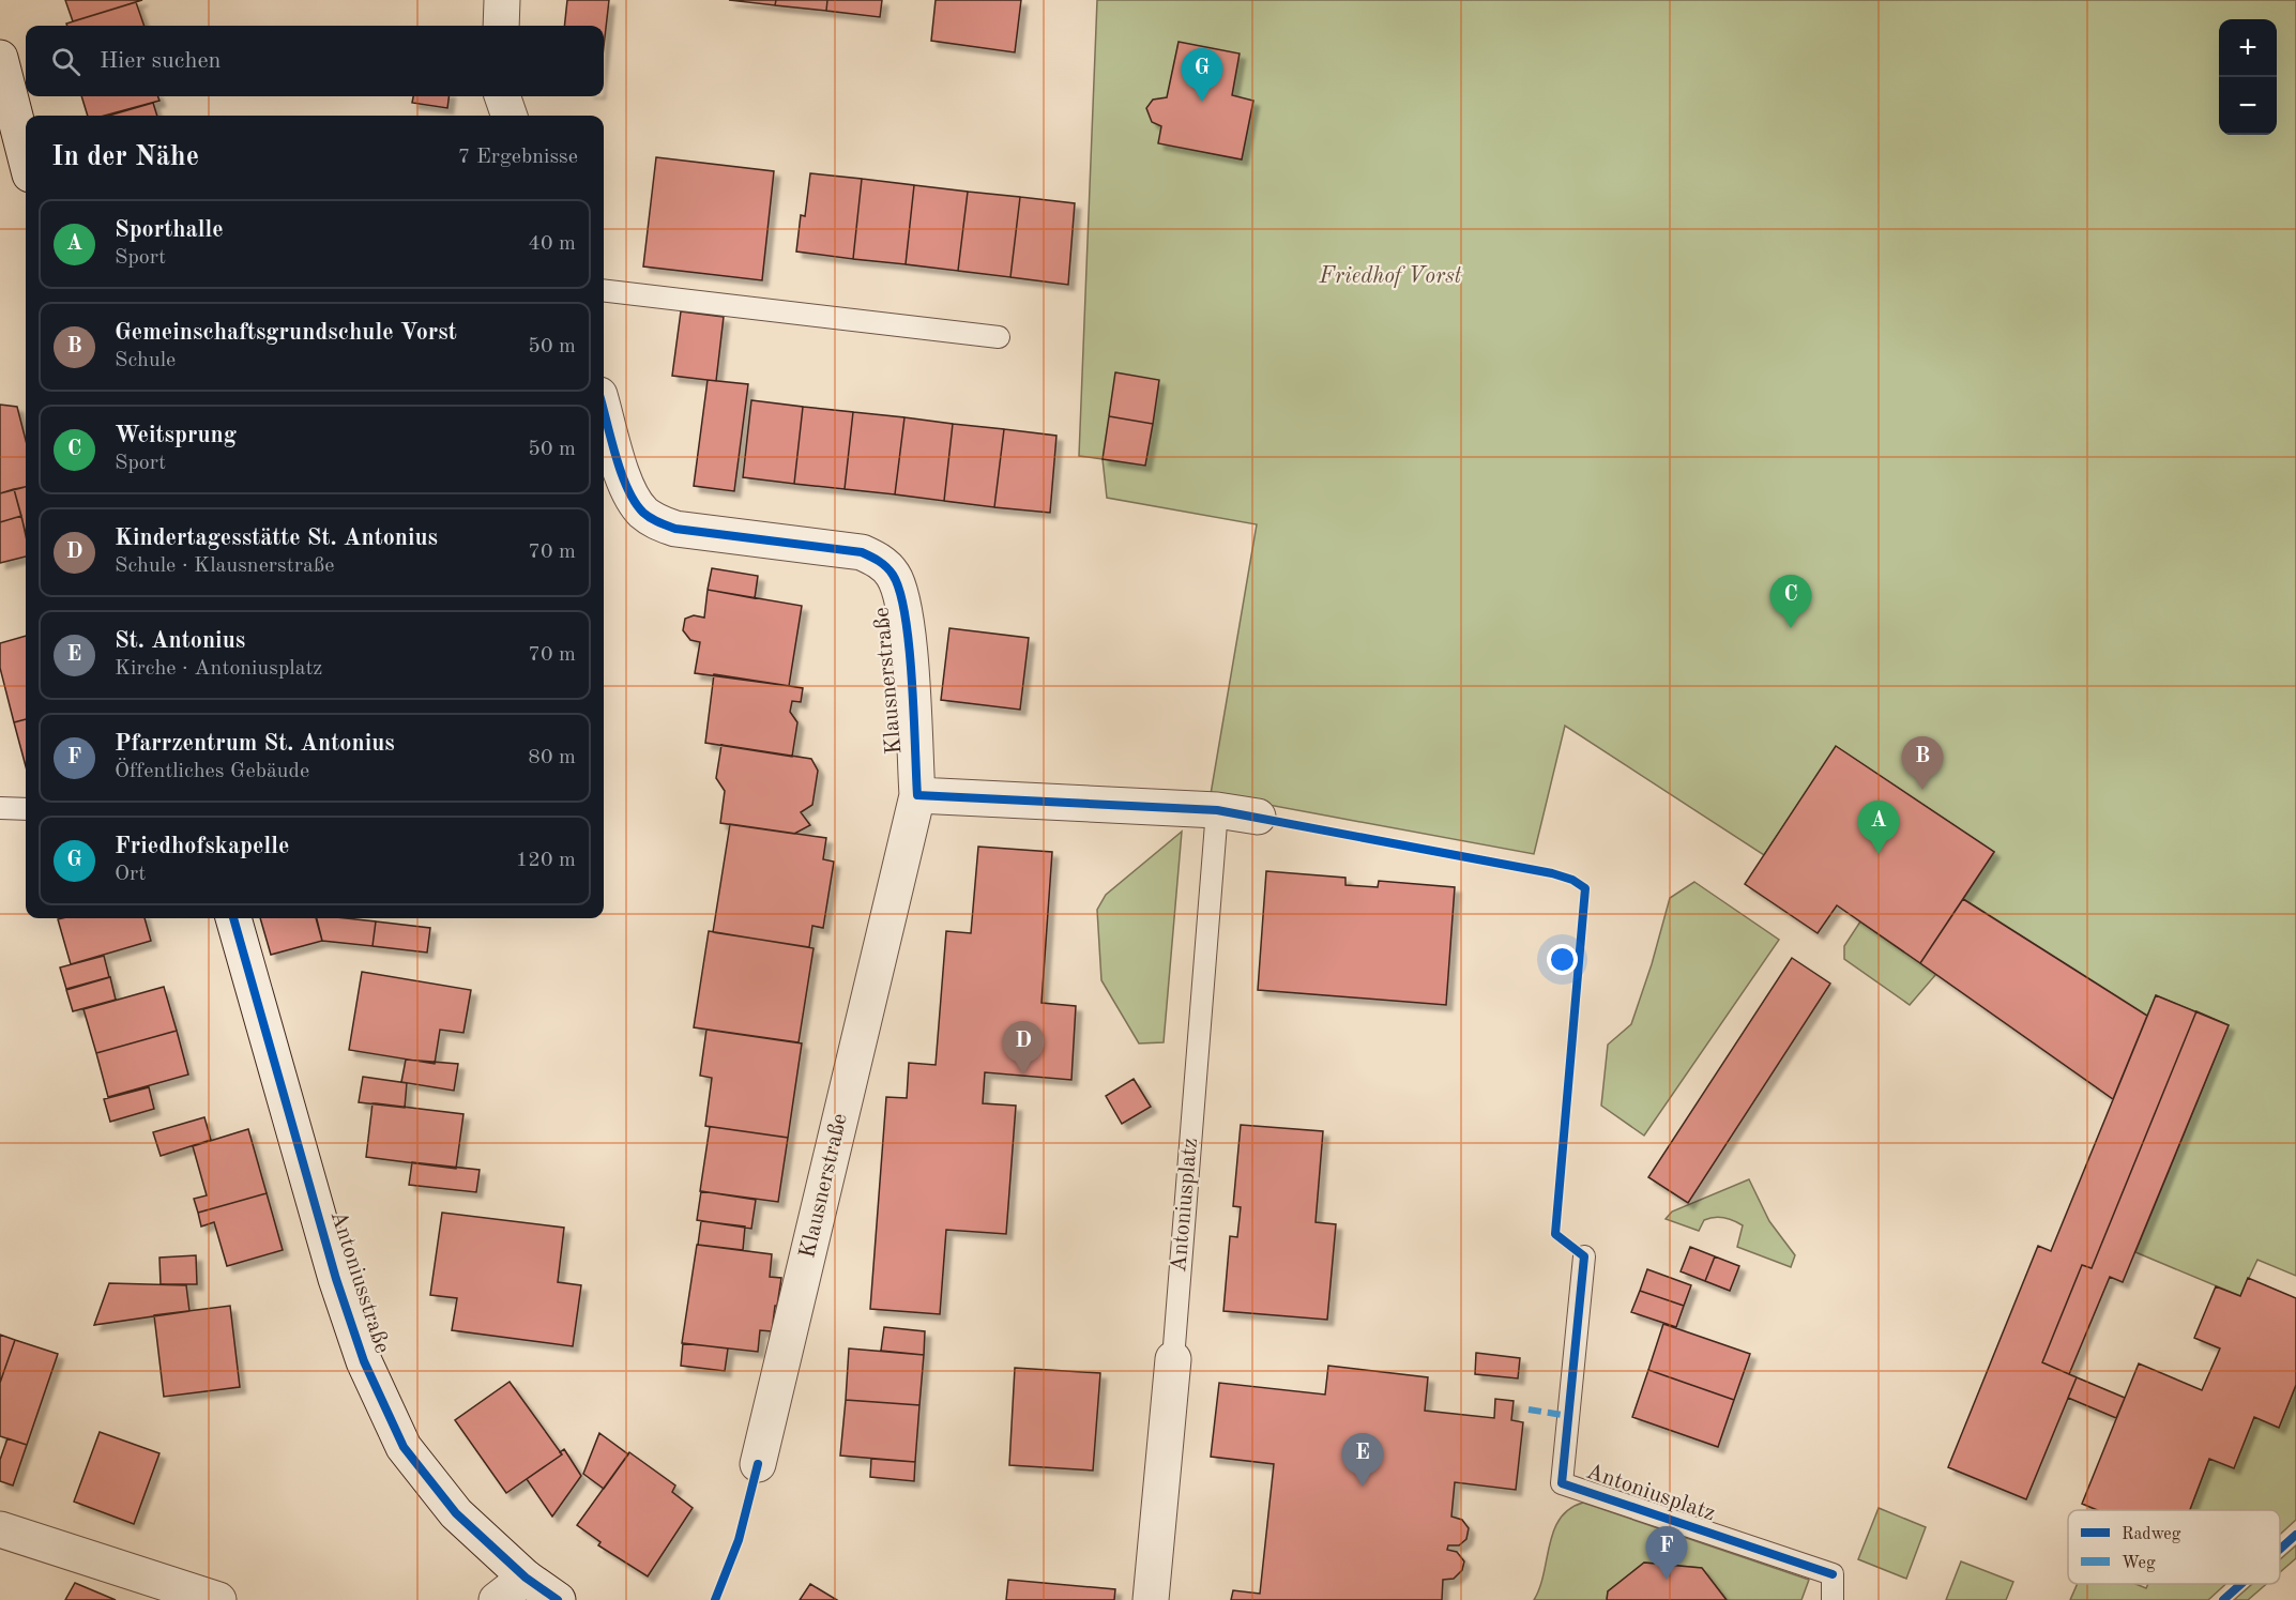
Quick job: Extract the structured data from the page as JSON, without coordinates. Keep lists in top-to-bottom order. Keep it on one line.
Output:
{"streets":{"street":["Klausnerstraße","Antoniusplatz","Antoniusstraße"]},"parks":["Friedhof Vorst"],"legend":["Radweg","Weg"],"page":{"map_buttons":["+","−"],"search":"Hier suchen","pins":["G","C","B","A","D","E","F"],"heading":["In der Nähe","7 Ergebnisse"],"list":[{"mark":"A","name":"Sporthalle","note":"Sport","value":"40 m"},{"mark":"B","name":"Gemeinschaftsgrundschule Vorst","note":"Schule","value":"50 m"},{"mark":"C","name":"Weitsprung","note":"Sport","value":"50 m"},{"mark":"D","name":"Kindertagesstätte St. Antonius","note":"Schule · Klausnerstraße","value":"70 m"},{"mark":"E","name":"St. Antonius","note":"Kirche · Antoniusplatz","value":"70 m"},{"mark":"F","name":"Pfarrzentrum St. Antonius","note":"Öffentliches Gebäude","value":"80 m"},{"mark":"G","name":"Friedhofskapelle","note":"Ort","value":"120 m"}]}}
